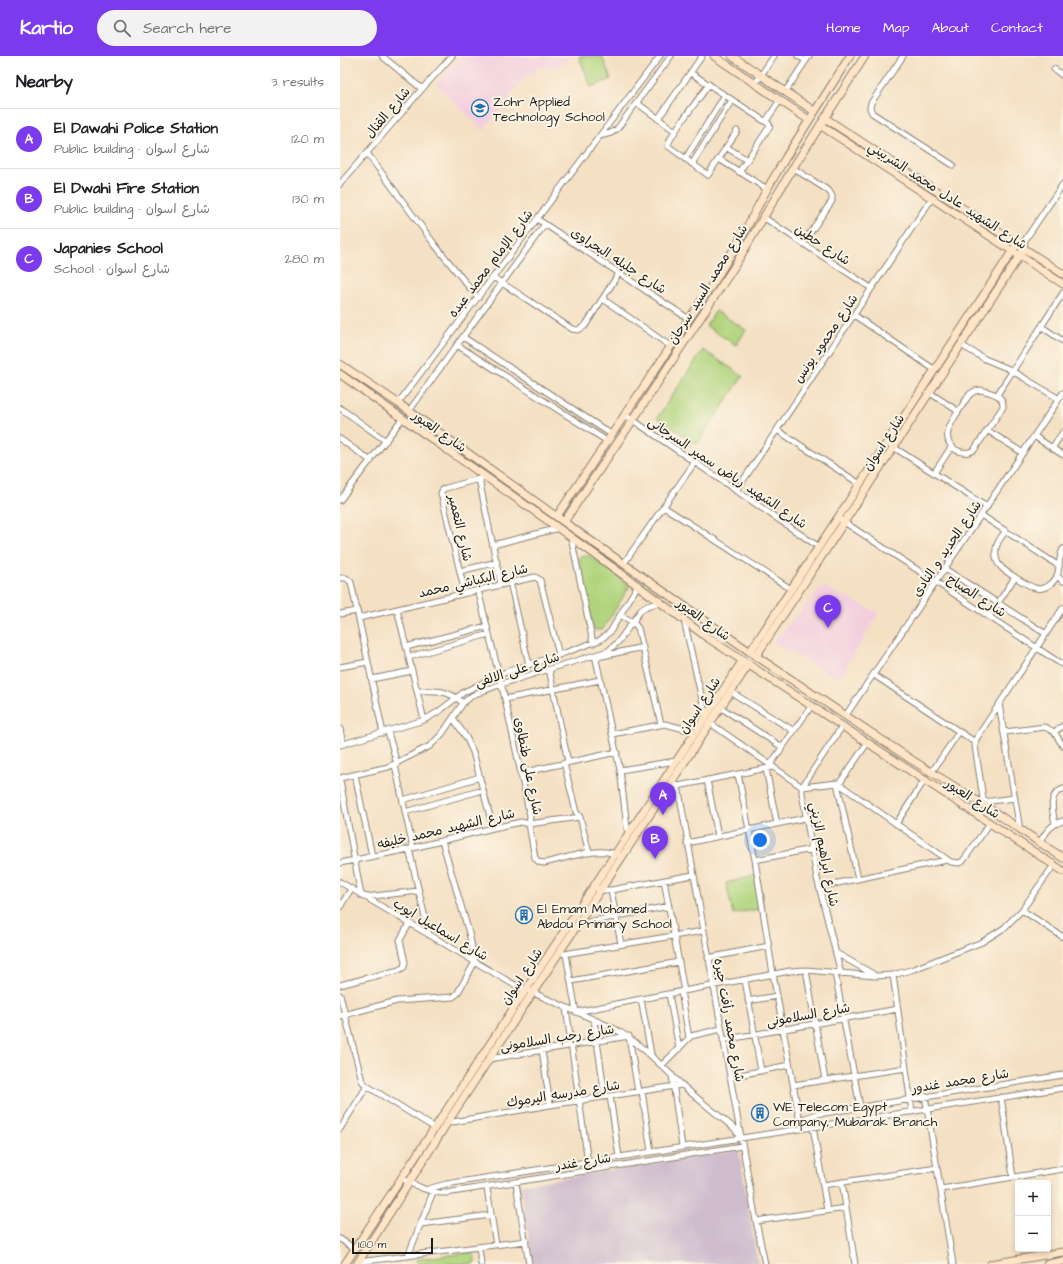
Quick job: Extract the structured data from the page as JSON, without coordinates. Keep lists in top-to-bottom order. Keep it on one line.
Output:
{"streets":{"street":["شارع القنال","شارع الشهيد عادل محمد الشربيني","شارع حطين","شارع جليله البحراوى","شارع الإمام محمد عبده","شارع محمد السيد سرحان","شارع محمود يونس","شارع العبور","شارع اسوان","شارع الشهيد رياض سمير السرجانى","شارع التعمير","شارع الحديد و النادى","شارع البكباشي محمد","شارع الصباح","شارع على الالفى","شارع على طنطاوى","شارع الشهيد محمد خليفه","شارع ابراهيم الزيني","شارع اسماعيل ايوب","شارع السلامونى","شارع محمد رأفت جيره","شارع رجب السلامونى","شارع محمد غندور","شارع مدرسه اليرموك","شارع غندر"]},"crossings":[["شارع الشهيد عادل محمد الشربيني","شارع محمد السيد سرحان"],["شارع الشهيد عادل محمد الشربيني","شارع محمود يونس"],["شارع الشهيد عادل محمد الشربيني","شارع اسوان"],["شارع حطين","شارع محمد السيد سرحان"],["شارع حطين","شارع محمود يونس"],["شارع جليله البحراوى","شارع الإمام محمد عبده"],["شارع جليله البحراوى","شارع محمد السيد سرحان"],["شارع الإمام محمد عبده","شارع العبور"],["شارع محمد السيد سرحان","شارع العبور"],["شارع محمد السيد سرحان","شارع الشهيد رياض سمير السرجانى"],["شارع محمود يونس","شارع الشهيد رياض سمير السرجانى"],["شارع العبور","شارع اسوان"],["شارع العبور","شارع التعمير"],["شارع العبور","شارع الحديد و النادى"],["شارع العبور","شارع على الالفى"],["شارع العبور","شارع ابراهيم الزيني"],["شارع اسوان","شارع الشهيد رياض سمير السرجانى"],["شارع اسوان","شارع الصباح"],["شارع اسوان","شارع على طنطاوى"],["شارع اسوان","شارع اسماعيل ايوب"],["شارع اسوان","شارع رجب السلامونى"],["شارع اسوان","شارع مدرسه اليرموك"],["شارع اسوان","شارع غندر"],["شارع التعمير","شارع البكباشي محمد"],["شارع الحديد و النادى","شارع الصباح"],["شارع البكباشي محمد","شارع على الالفى"],["شارع البكباشي محمد","شارع على طنطاوى"],["شارع على الالفى","شارع على طنطاوى"],["شارع على طنطاوى","شارع الشهيد محمد خليفه"],["شارع ابراهيم الزيني","شارع السلامونى"],["شارع ابراهيم الزيني","شارع محمد غندور"],["شارع اسماعيل ايوب","شارع محمد رأفت جيره"],["شارع اسماعيل ايوب","شارع رجب السلامونى"],["شارع اسماعيل ايوب","شارع محمد غندور"],["شارع اسماعيل ايوب","شارع مدرسه اليرموك"],["شارع اسماعيل ايوب","شارع غندر"],["شارع السلامونى","شارع محمد رأفت جيره"],["شارع محمد رأفت جيره","شارع محمد غندور"],["شارع محمد رأفت جيره","شارع غندر"],["شارع محمد غندور","شارع غندر"]],"places":{"school or university":["Zohr Applied Technology School"],"building":["El Emam Mohamed Abdou Primary School","WE Telecom Egypt Company, Mubarak Branch"]},"scale_bar":"100 m","page":{"header":"Kartio","search":"Search here","nav":["Home","Map","About","Contact"],"heading":["Nearby","3 results"],"list":[{"mark":"A","name":"El Dawahi Police Station","note":"Public building · شارع اسوان","value":"120 m"},{"mark":"B","name":"El Dwahi Fire Station","note":"Public building · شارع اسوان","value":"130 m"},{"mark":"C","name":"Japanies School","note":"School · شارع اسوان","value":"280 m"}],"pins":["C","A","B"],"map_buttons":["+","−"],"scale":"100 m"}}
